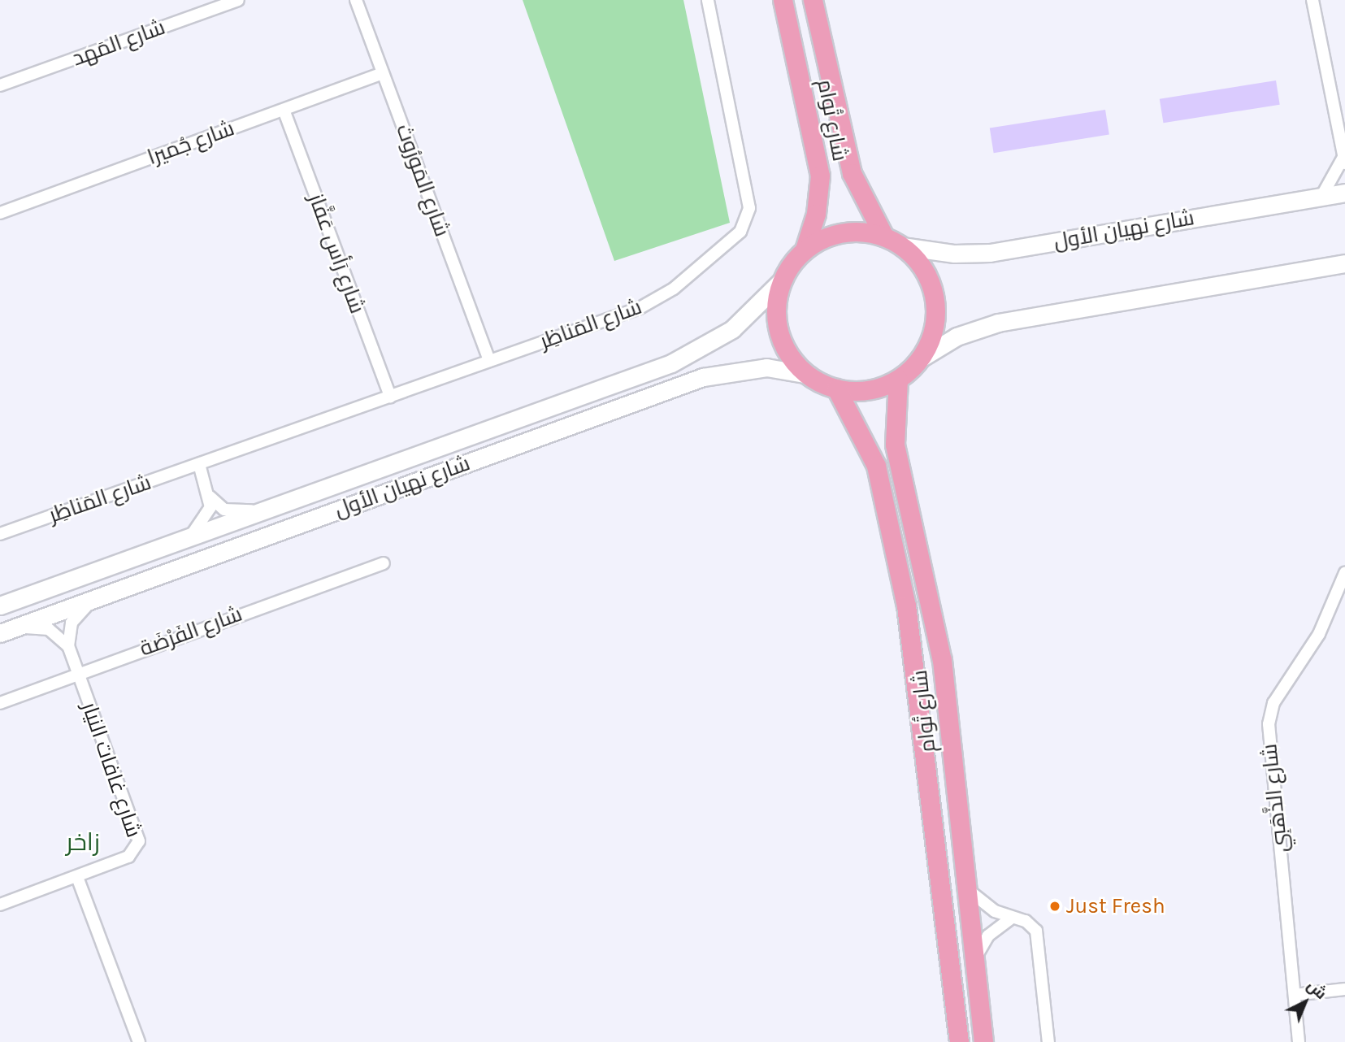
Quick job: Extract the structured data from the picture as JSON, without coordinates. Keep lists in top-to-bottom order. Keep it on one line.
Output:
{"streets":{"main road":["شارع تُوام","شارع نهيان الأول"],"street":["شارع المَهد","شارع جُميرا","شارع المَورُوث","شارع رَأس عَفَّاز","شارع المَناظِر","شارع الفَرْضَة","شارع غافات النيار","شارع الذَّهَبِي"]},"crossings":[["شارع تُوام","شارع نهيان الأول"],["شارع جُميرا","شارع المَورُوث"],["شارع جُميرا","شارع رَأس عَفَّاز"],["شارع المَورُوث","شارع المَناظِر"],["شارع نهيان الأول","شارع غافات النيار"],["شارع رَأس عَفَّاز","شارع المَناظِر"],["شارع الفَرْضَة","شارع غافات النيار"]],"districts":["زاخر"],"places":["Just Fresh"],"north":"top right"}
